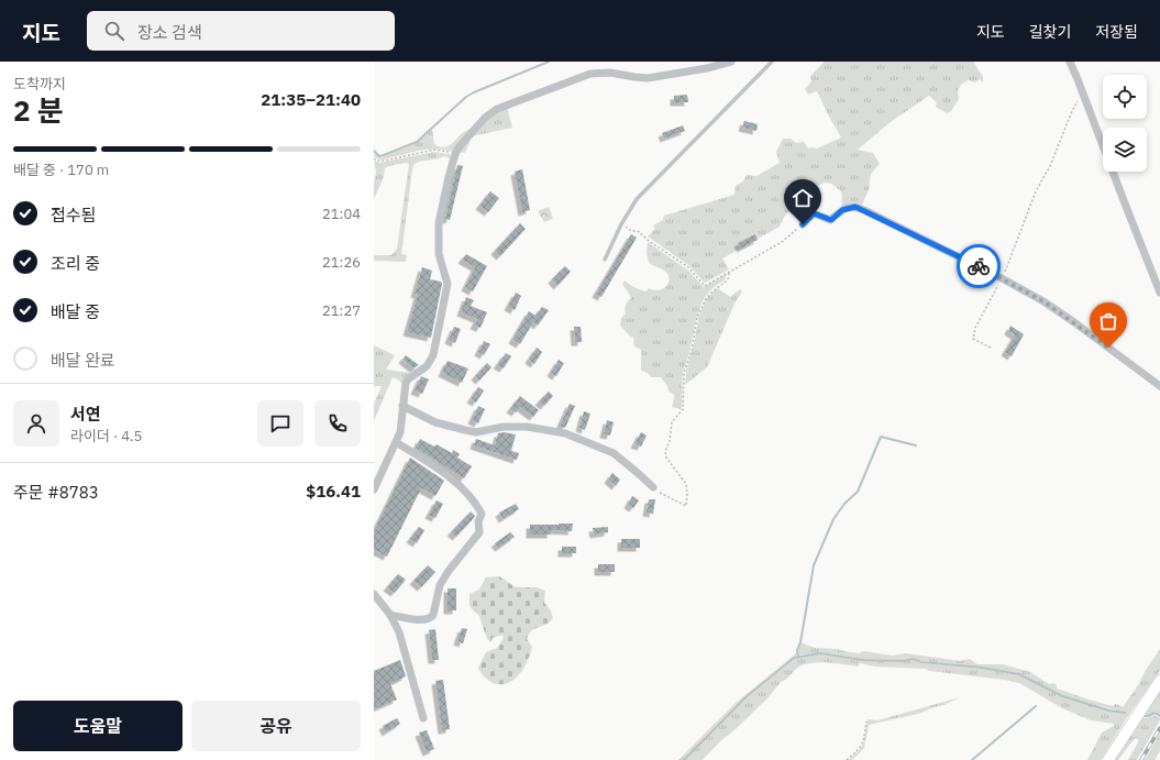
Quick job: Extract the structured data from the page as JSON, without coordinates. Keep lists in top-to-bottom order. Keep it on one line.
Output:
{"page":{"header":"지도","search":"장소 검색","nav":["지도","길찾기","저장됨"],"heading":["2 분","도착까지","21:35–21:40"],"panel":["서연","라이더 · 4.5","주문 #8783","$16.41"],"bar":"배달 중 · 170 m","list":[["접수됨","21:04"],["조리 중","21:26"],["배달 중","21:27"],"배달 완료"],"buttons":["도움말","공유"]}}
